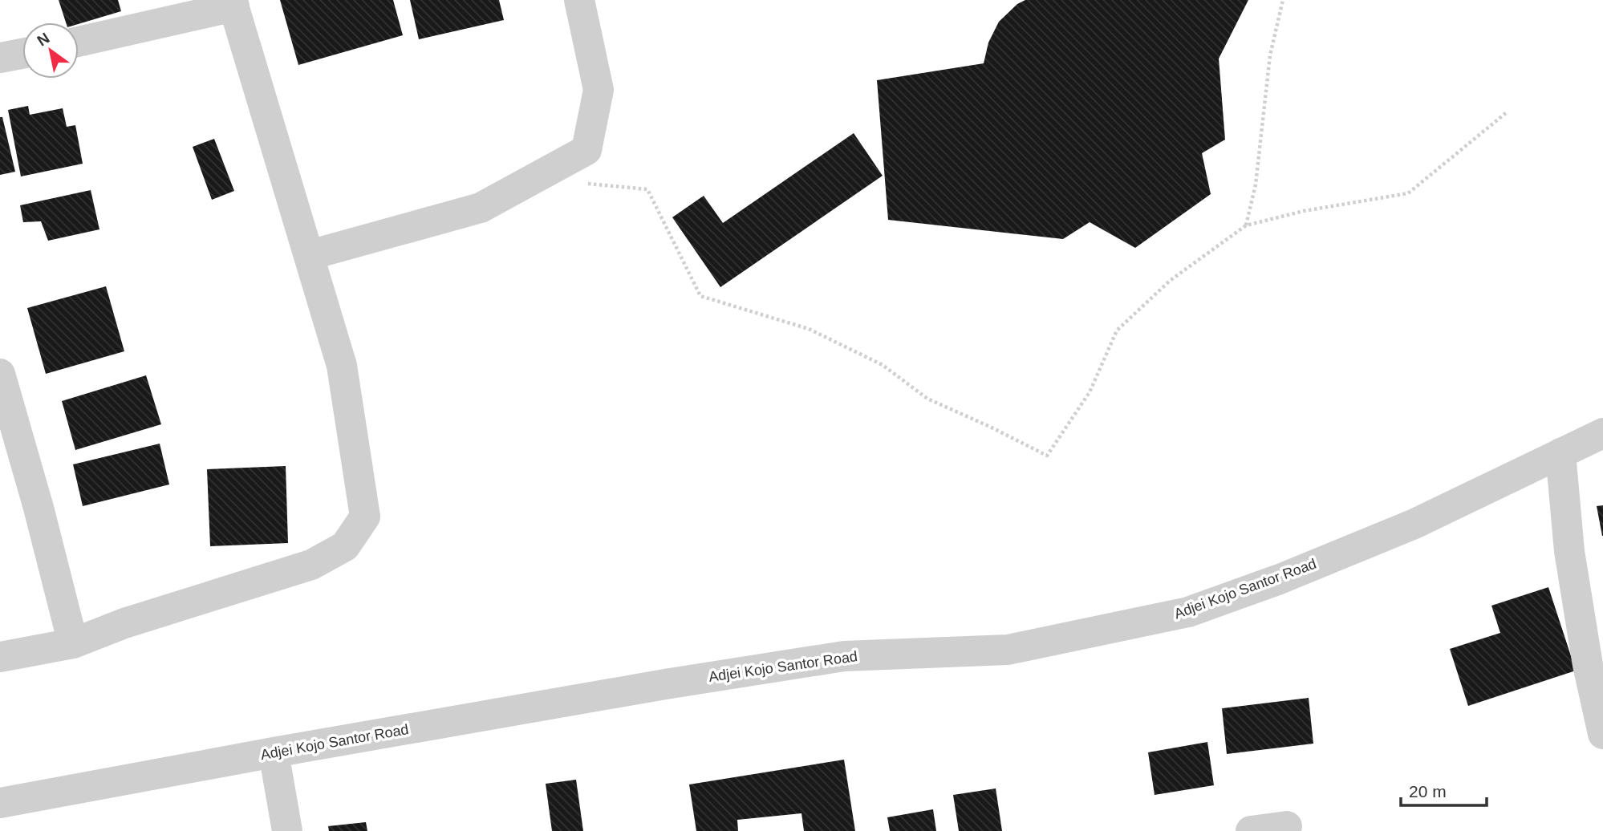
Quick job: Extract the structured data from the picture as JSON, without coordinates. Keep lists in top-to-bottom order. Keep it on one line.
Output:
{"streets":{"street":["Adjei Kojo Santor Road"]},"scale_bar":"20 m","north":"top left"}
